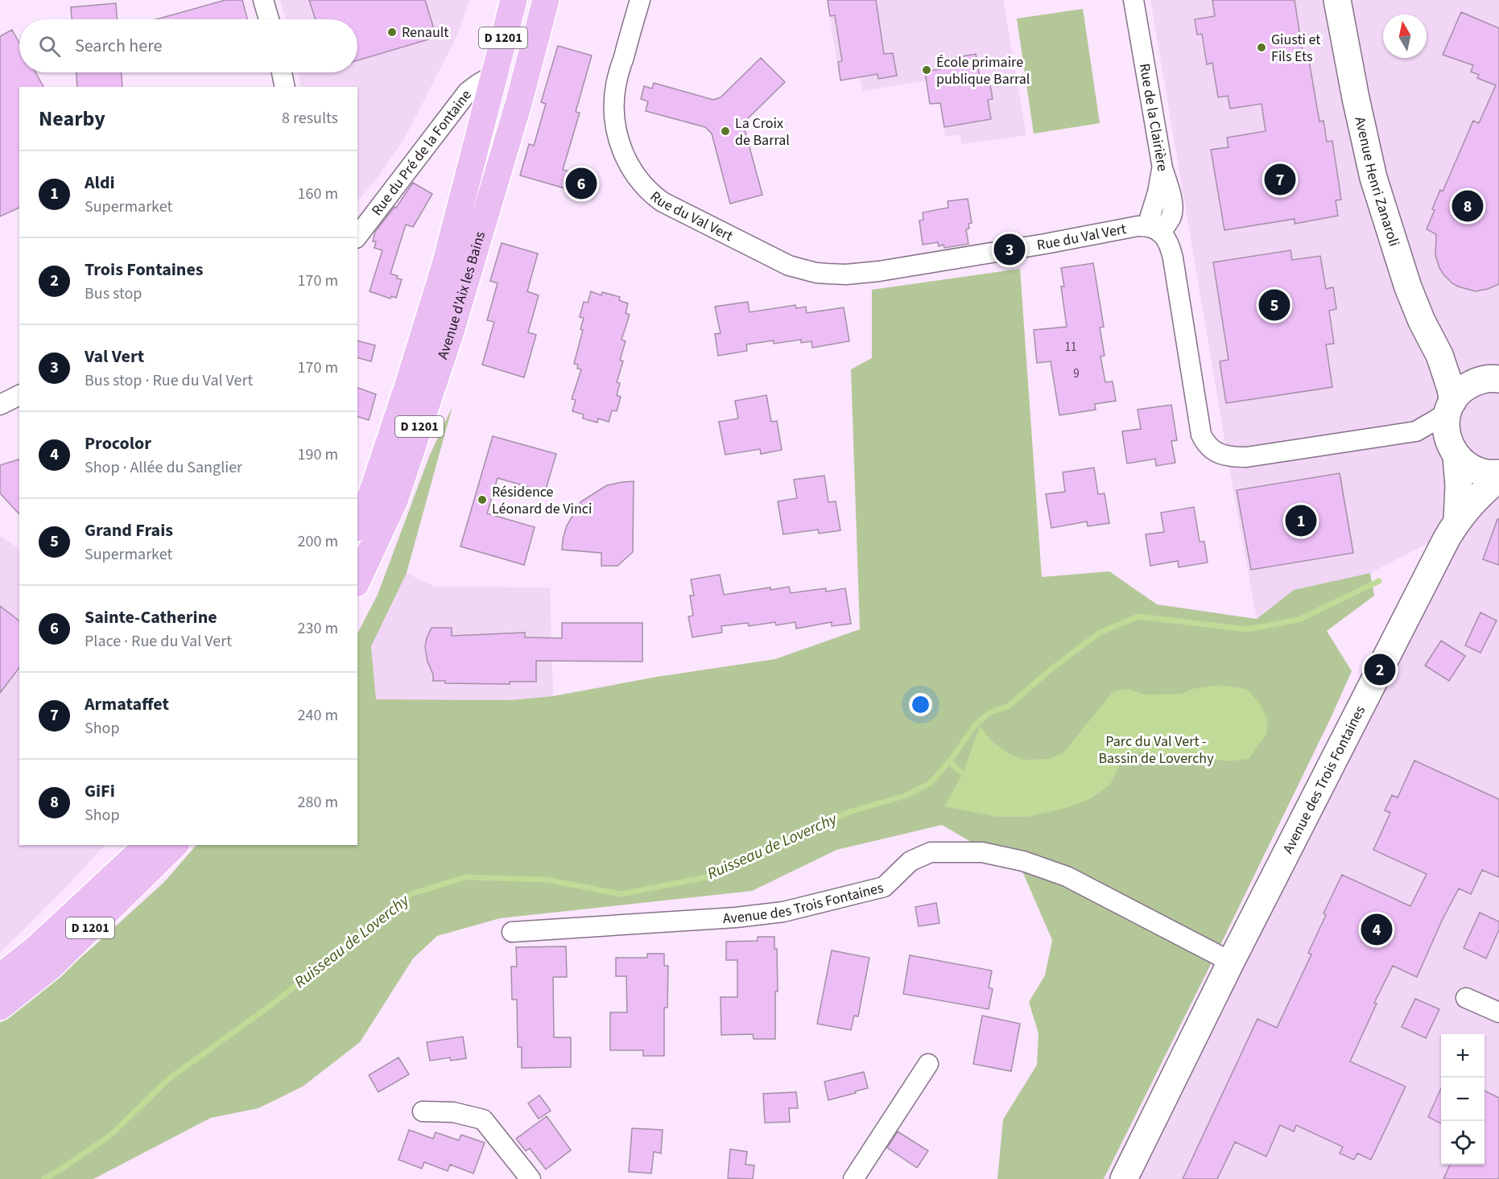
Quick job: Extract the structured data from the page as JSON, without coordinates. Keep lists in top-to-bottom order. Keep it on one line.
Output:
{"streets":{"main road":["D 1201","Avenue d'Aix les Bains"],"street":["Rue de la Clairière","Rue du Pré de la Fontaine","Avenue Henri Zanaroli","Rue du Val Vert","Avenue des Trois Fontaines"]},"crossings":[["Rue de la Clairière","Rue du Val Vert"],["Rue du Pré de la Fontaine","Avenue d'Aix les Bains"],["Avenue Henri Zanaroli","Avenue des Trois Fontaines"]],"water":["Ruisseau de Loverchy"],"parks":["Parc du Val Vert - Bassin de Loverchy"],"places":["Renault","Giusti et Fils Ets","École primaire publique Barral","La Croix de Barral","Résidence Léonard de Vinci"],"house_numbers":["11","9"],"north":"top","page":{"search":"Search here","heading":["Nearby","8 results"],"list":[{"mark":"1","name":"Aldi","note":"Supermarket","value":"160 m"},{"mark":"2","name":"Trois Fontaines","note":"Bus stop","value":"170 m"},{"mark":"3","name":"Val Vert","note":"Bus stop · Rue du Val Vert","value":"170 m"},{"mark":"4","name":"Procolor","note":"Shop · Allée du Sanglier","value":"190 m"},{"mark":"5","name":"Grand Frais","note":"Supermarket","value":"200 m"},{"mark":"6","name":"Sainte-Catherine","note":"Place · Rue du Val Vert","value":"230 m"},{"mark":"7","name":"Armataffet","note":"Shop","value":"240 m"},{"mark":"8","name":"GiFi","note":"Shop","value":"280 m"}],"pins":["7","6","8","3","5","1","2","4"],"map_buttons":["+","−"]}}
